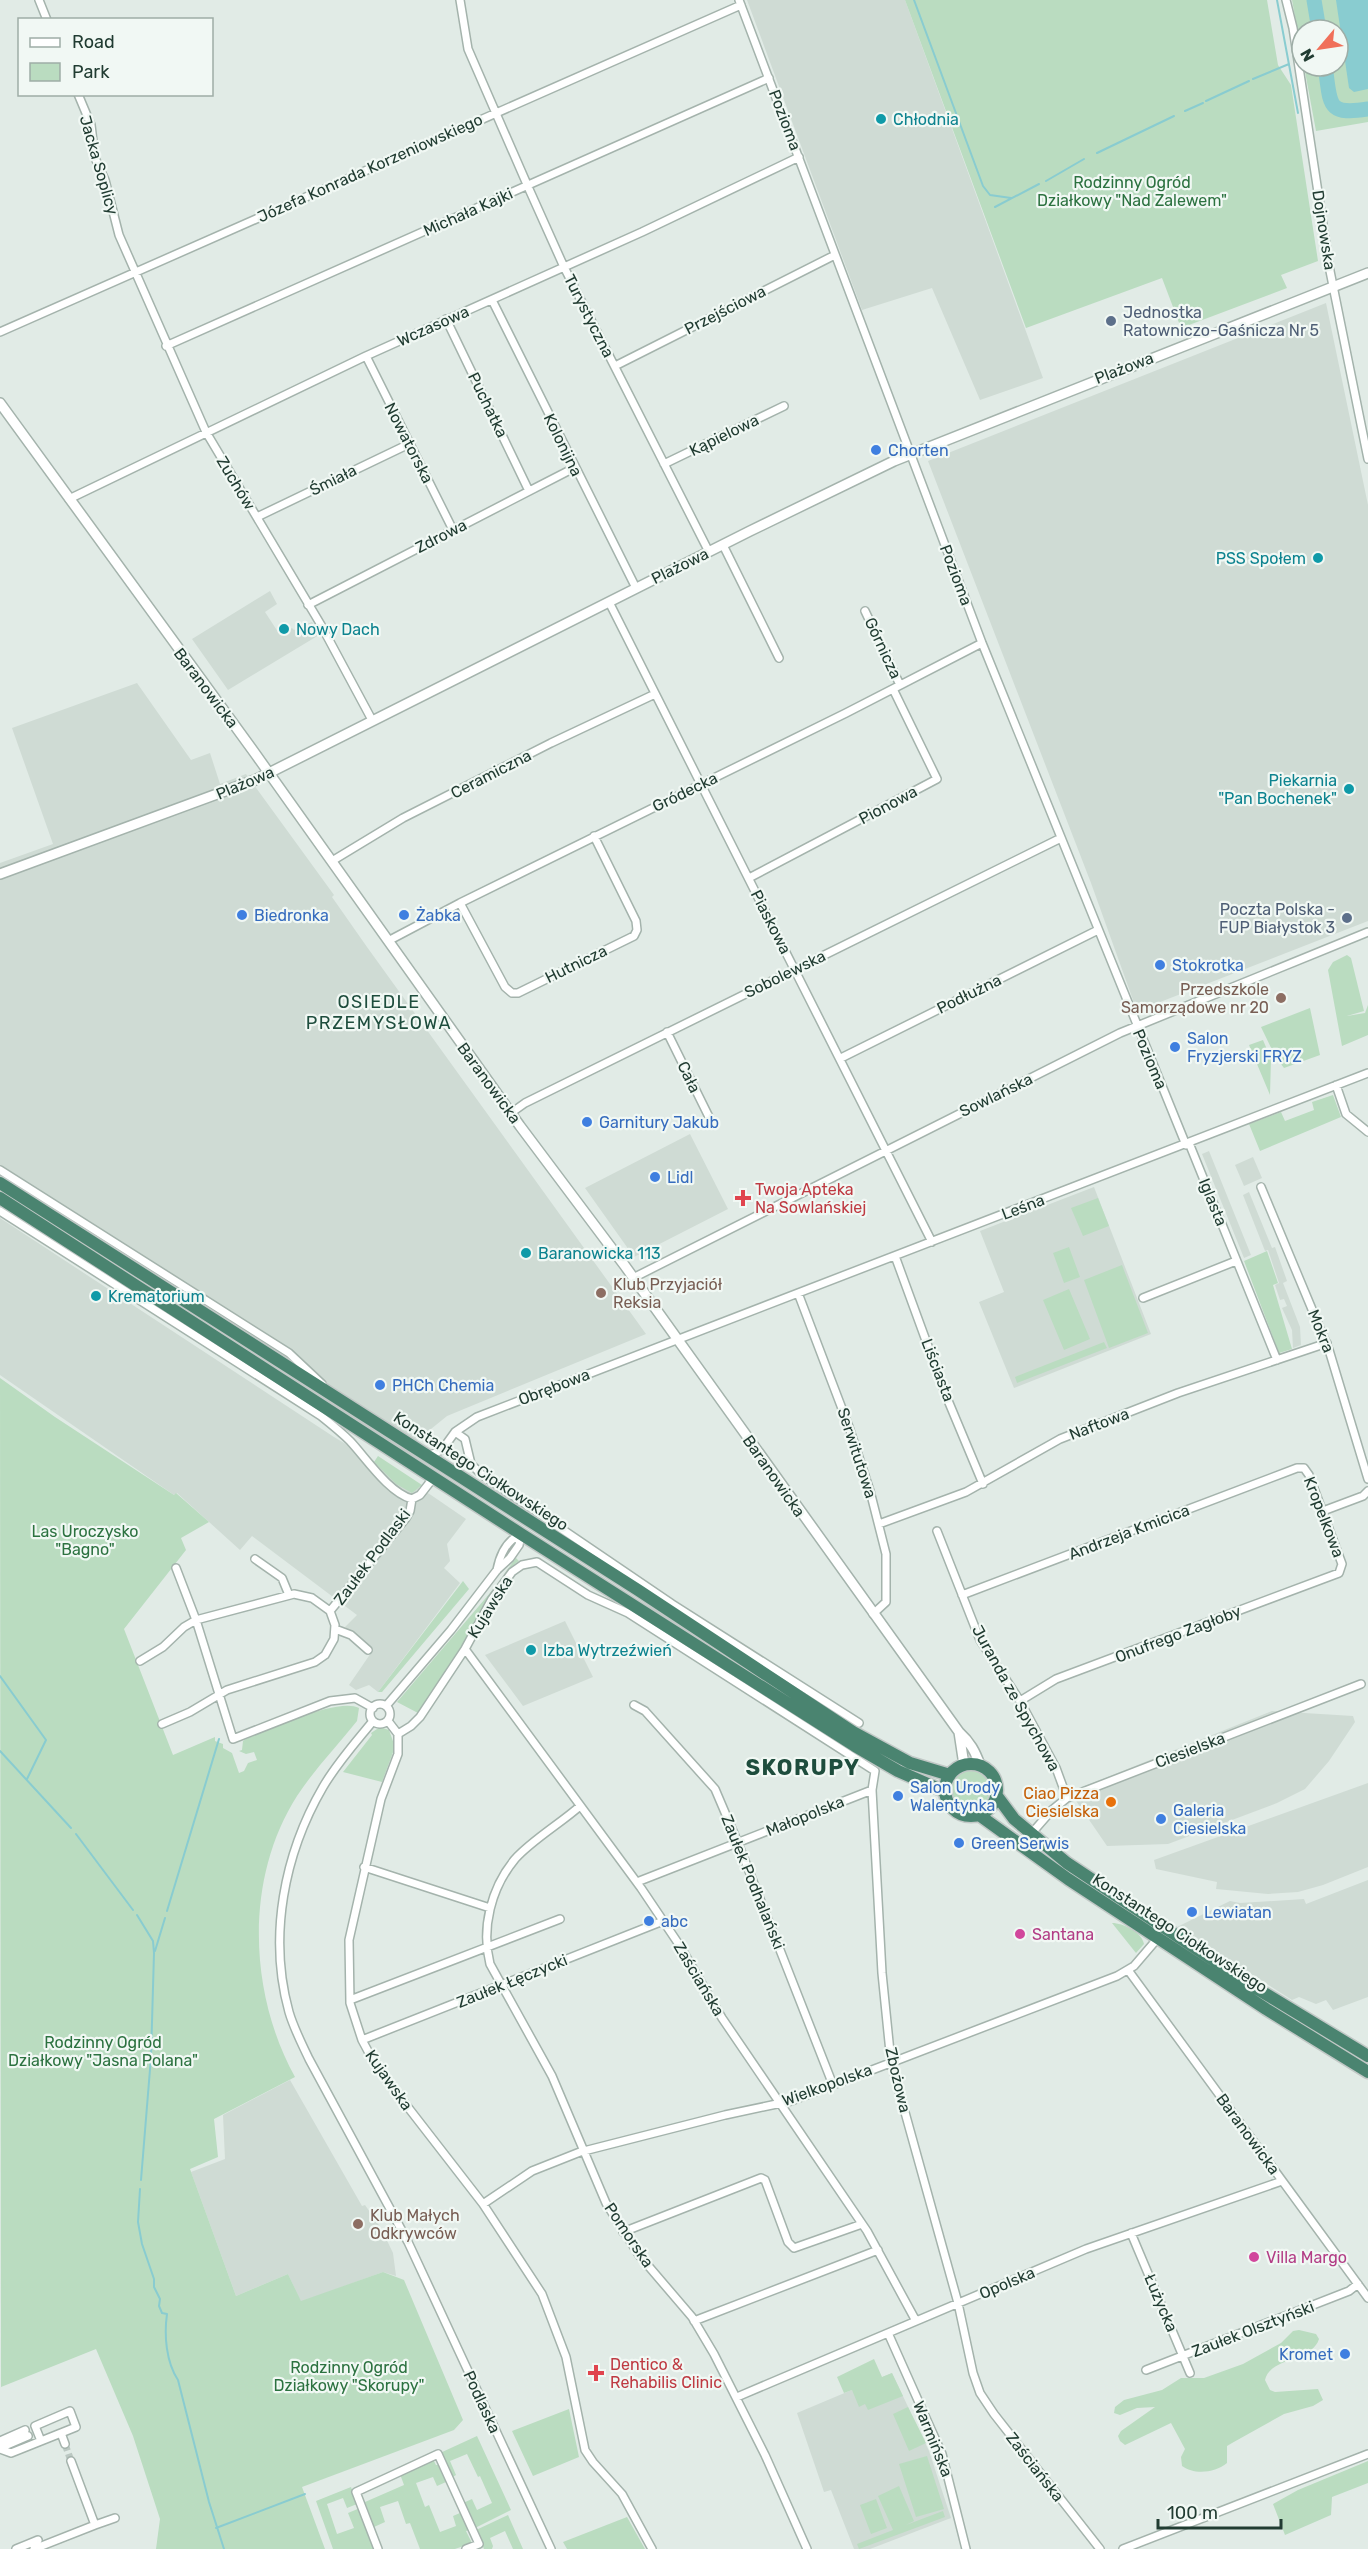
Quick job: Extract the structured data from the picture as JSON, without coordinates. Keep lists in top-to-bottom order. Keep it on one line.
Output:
{"streets":{"highway":["Konstantego Ciołkowskiego"],"street":["Pozioma","Jacka Soplicy","Józefa Konrada Korzeniowskiego","Michała Kajki","Dojnowska","Przejściowa","Turystyczna","Wczasowa","Plażowa","Puchatka","Kąpielowa","Nowatorska","Kolonijna","Śmiała","Zuchów","Zdrowa","Górnicza","Baranowicka","Ceramiczna","Gródecka","Pionowa","Piaskowa","Hutnicza","Sobolewska","Podłużna","Cała","Sowlańska","Iglasta","Leśna","Mokra","Liściasta","Obrębowa","Naftowa","Serwitutowa","Kropelkowa","Andrzeja Kmicica","Zaułek Podlaski","Kujawska","Onufrego Zagłoby","Juranda ze Spychowa","Ciesielska","Małopolska","Zaułek Podhalański","Zaściańska","Zaułek Łęczycki","Zbożowa","Wielkopolska","Pomorska","Opolska","Łużycka","Zaułek Olsztyński","Podlaska","Warmińska"]},"crossings":[["Pozioma","Józefa Konrada Korzeniowskiego"],["Pozioma","Michała Kajki"],["Pozioma","Przejściowa"],["Pozioma","Wczasowa"],["Pozioma","Plażowa"],["Pozioma","Gródecka"],["Pozioma","Sobolewska"],["Pozioma","Podłużna"],["Pozioma","Sowlańska"],["Pozioma","Iglasta"],["Pozioma","Leśna"],["Jacka Soplicy","Zuchów"],["Józefa Konrada Korzeniowskiego","Turystyczna"],["Józefa Konrada Korzeniowskiego","Zuchów"],["Michała Kajki","Turystyczna"],["Michała Kajki","Zuchów"],["Dojnowska","Plażowa"],["Przejściowa","Turystyczna"],["Turystyczna","Wczasowa"],["Turystyczna","Plażowa"],["Turystyczna","Kąpielowa"],["Wczasowa","Puchatka"],["Wczasowa","Nowatorska"],["Wczasowa","Kolonijna"],["Wczasowa","Zuchów"],["Wczasowa","Baranowicka"],["Plażowa","Kolonijna"],["Plażowa","Zuchów"],["Plażowa","Baranowicka"],["Plażowa","Piaskowa"],["Puchatka","Zdrowa"],["Nowatorska","Śmiała"],["Nowatorska","Zdrowa"],["Kolonijna","Zdrowa"],["Śmiała","Zuchów"],["Zuchów","Zdrowa"],["Górnicza","Gródecka"],["Górnicza","Pionowa"],["Baranowicka","Ceramiczna"],["Baranowicka","Gródecka"],["Baranowicka","Sobolewska"],["Baranowicka","Sowlańska"],["Baranowicka","Leśna"],["Baranowicka","Obrębowa"],["Baranowicka","Serwitutowa"],["Baranowicka","Konstantego Ciołkowskiego"],["Baranowicka","Wielkopolska"],["Baranowicka","Opolska"],["Baranowicka","Zaułek Olsztyński"],["Ceramiczna","Piaskowa"],["Gródecka","Pionowa"],["Gródecka","Piaskowa"],["Gródecka","Hutnicza"],["Pionowa","Piaskowa"],["Piaskowa","Sobolewska"],["Piaskowa","Podłużna"],["Piaskowa","Sowlańska"],["Piaskowa","Leśna"],["Sobolewska","Cała"],["Iglasta","Leśna"],["Iglasta","Naftowa"],["Leśna","Liściasta"],["Leśna","Obrębowa"],["Leśna","Serwitutowa"],["Mokra","Naftowa"],["Liściasta","Naftowa"],["Naftowa","Serwitutowa"],["Konstantego Ciołkowskiego","Zaułek Podlaski"],["Konstantego Ciołkowskiego","Ciesielska"],["Konstantego Ciołkowskiego","Wielkopolska"],["Kropelkowa","Andrzeja Kmicica"],["Kropelkowa","Onufrego Zagłoby"],["Andrzeja Kmicica","Juranda ze Spychowa"],["Kujawska","Zaściańska"],["Kujawska","Zaułek Łęczycki"],["Kujawska","Zbożowa"],["Kujawska","Wielkopolska"],["Onufrego Zagłoby","Juranda ze Spychowa"],["Juranda ze Spychowa","Ciesielska"],["Małopolska","Zaułek Podhalański"],["Małopolska","Zaściańska"],["Małopolska","Zbożowa"],["Zaułek Podhalański","Wielkopolska"],["Zaściańska","Zaułek Łęczycki"],["Zaściańska","Zbożowa"],["Zaściańska","Wielkopolska"],["Zaściańska","Pomorska"],["Zaściańska","Opolska"],["Zaułek Łęczycki","Pomorska"],["Zbożowa","Wielkopolska"],["Zbożowa","Opolska"],["Wielkopolska","Pomorska"],["Pomorska","Opolska"],["Opolska","Łużycka"],["Opolska","Warmińska"],["Łużycka","Zaułek Olsztyński"]],"districts":["OSIEDLE PRZEMYSŁOWA","SKORUPY"],"parks":["Rodzinny Ogród Działkowy \"Nad Zalewem\"","Las Uroczysko \"Bagno\"","Rodzinny Ogród Działkowy \"Jasna Polana\"","Rodzinny Ogród Działkowy \"Skorupy\""],"places":{"other":["Chłodnia","Jednostka Ratowniczo-Gaśnicza Nr 5","Chorten","PSS Społem","Nowy Dach","Piekarnia \"Pan Bochenek\"","Biedronka","Żabka","Poczta Polska - FUP Białystok 3","Stokrotka","Przedszkole Samorządowe nr 20","Salon Fryzjerski FRYZ","Garnitury Jakub","Lidl","Baranowicka 113","Klub Przyjaciół Reksia","Krematorium","PHCh Chemia","Izba Wytrzeźwień","Salon Urody Walentynka","Ciao Pizza Ciesielska","Galeria Ciesielska","Green Serwis","Lewiatan","abc","Santana","Klub Małych Odkrywców","Villa Margo","Kromet"],"health":["Twoja Apteka Na Sowlańskiej","Dentico & Rehabilis Clinic"]},"legend":["Road","Park"],"scale_bar":"100 m","north":"bottom left"}
